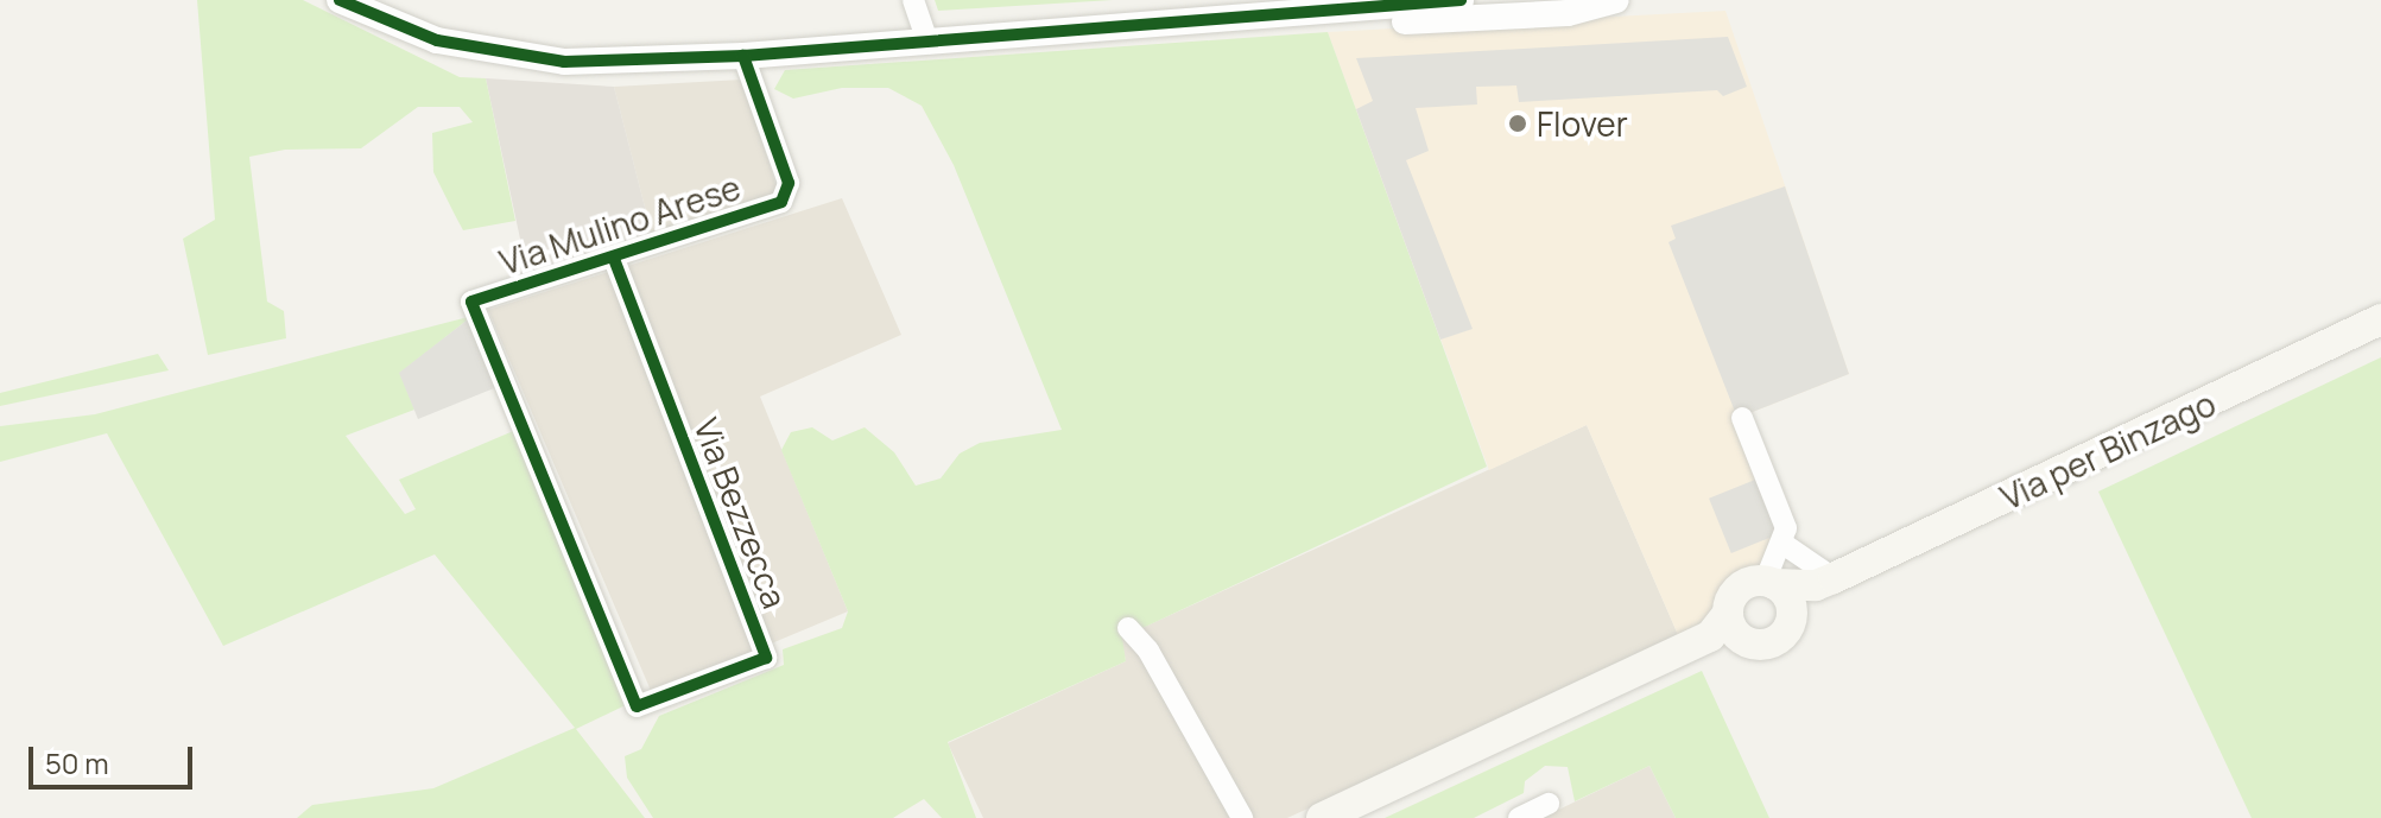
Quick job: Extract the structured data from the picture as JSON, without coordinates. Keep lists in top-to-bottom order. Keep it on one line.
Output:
{"streets":{"main road":["Via per Binzago"],"street":["Via Mulino Arese","Via Bezzecca"]},"crossings":[["Via Mulino Arese","Via Bezzecca"]],"places":["Flover"],"scale_bar":"50 m"}
